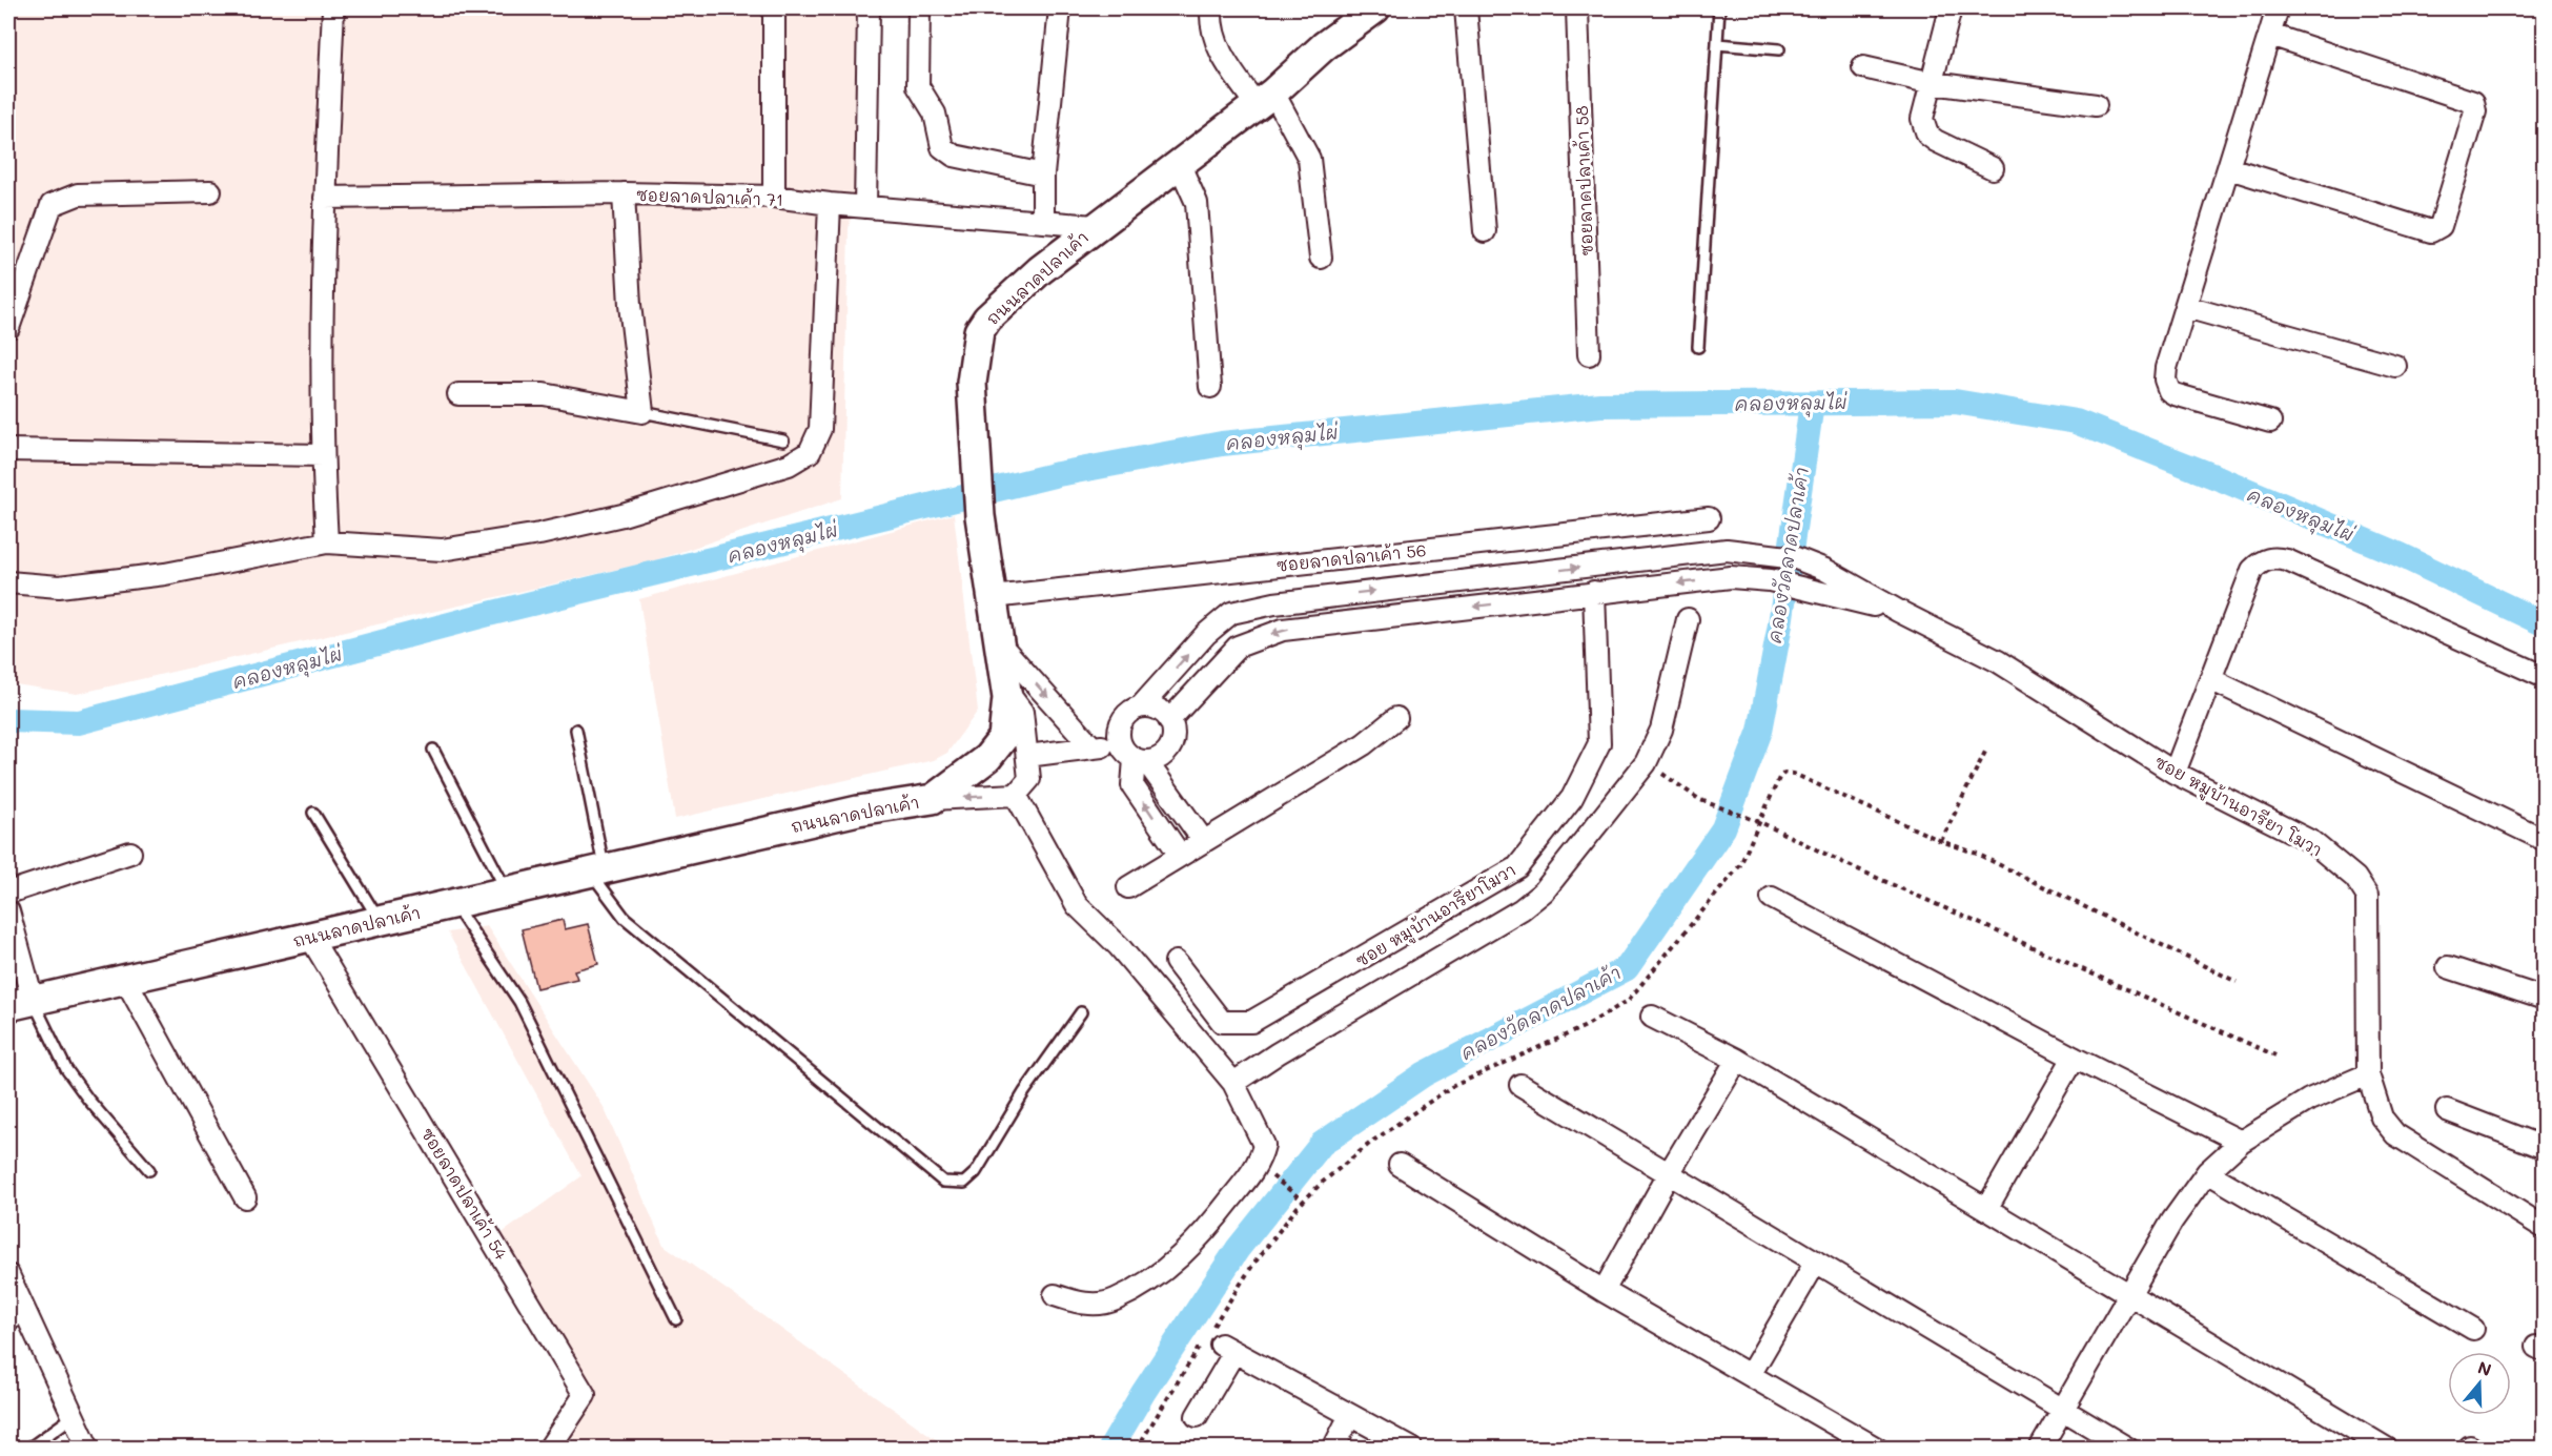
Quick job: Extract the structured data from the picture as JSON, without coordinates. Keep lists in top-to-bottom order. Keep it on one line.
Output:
{"streets":{"main road":["ถนนลาดปลาเค้า"],"street":["ซอยลาดปลาเค้า 58","ซอยลาดปลาเค้า 71","ซอยลาดปลาเค้า 56","ซอย หมูบ้านอารียา โมวา","ซอย หมูบ้านอารียาโมวา","ซอยลาดปลาเค้า 54"]},"crossings":[["ซอยลาดปลาเค้า 71","ถนนลาดปลาเค้า"],["ถนนลาดปลาเค้า","ซอยลาดปลาเค้า 56"],["ถนนลาดปลาเค้า","ซอยลาดปลาเค้า 54"]],"water":["คลองหลุมไผ่","คลองวัดลาดปลาเค้า"],"north":"top"}
